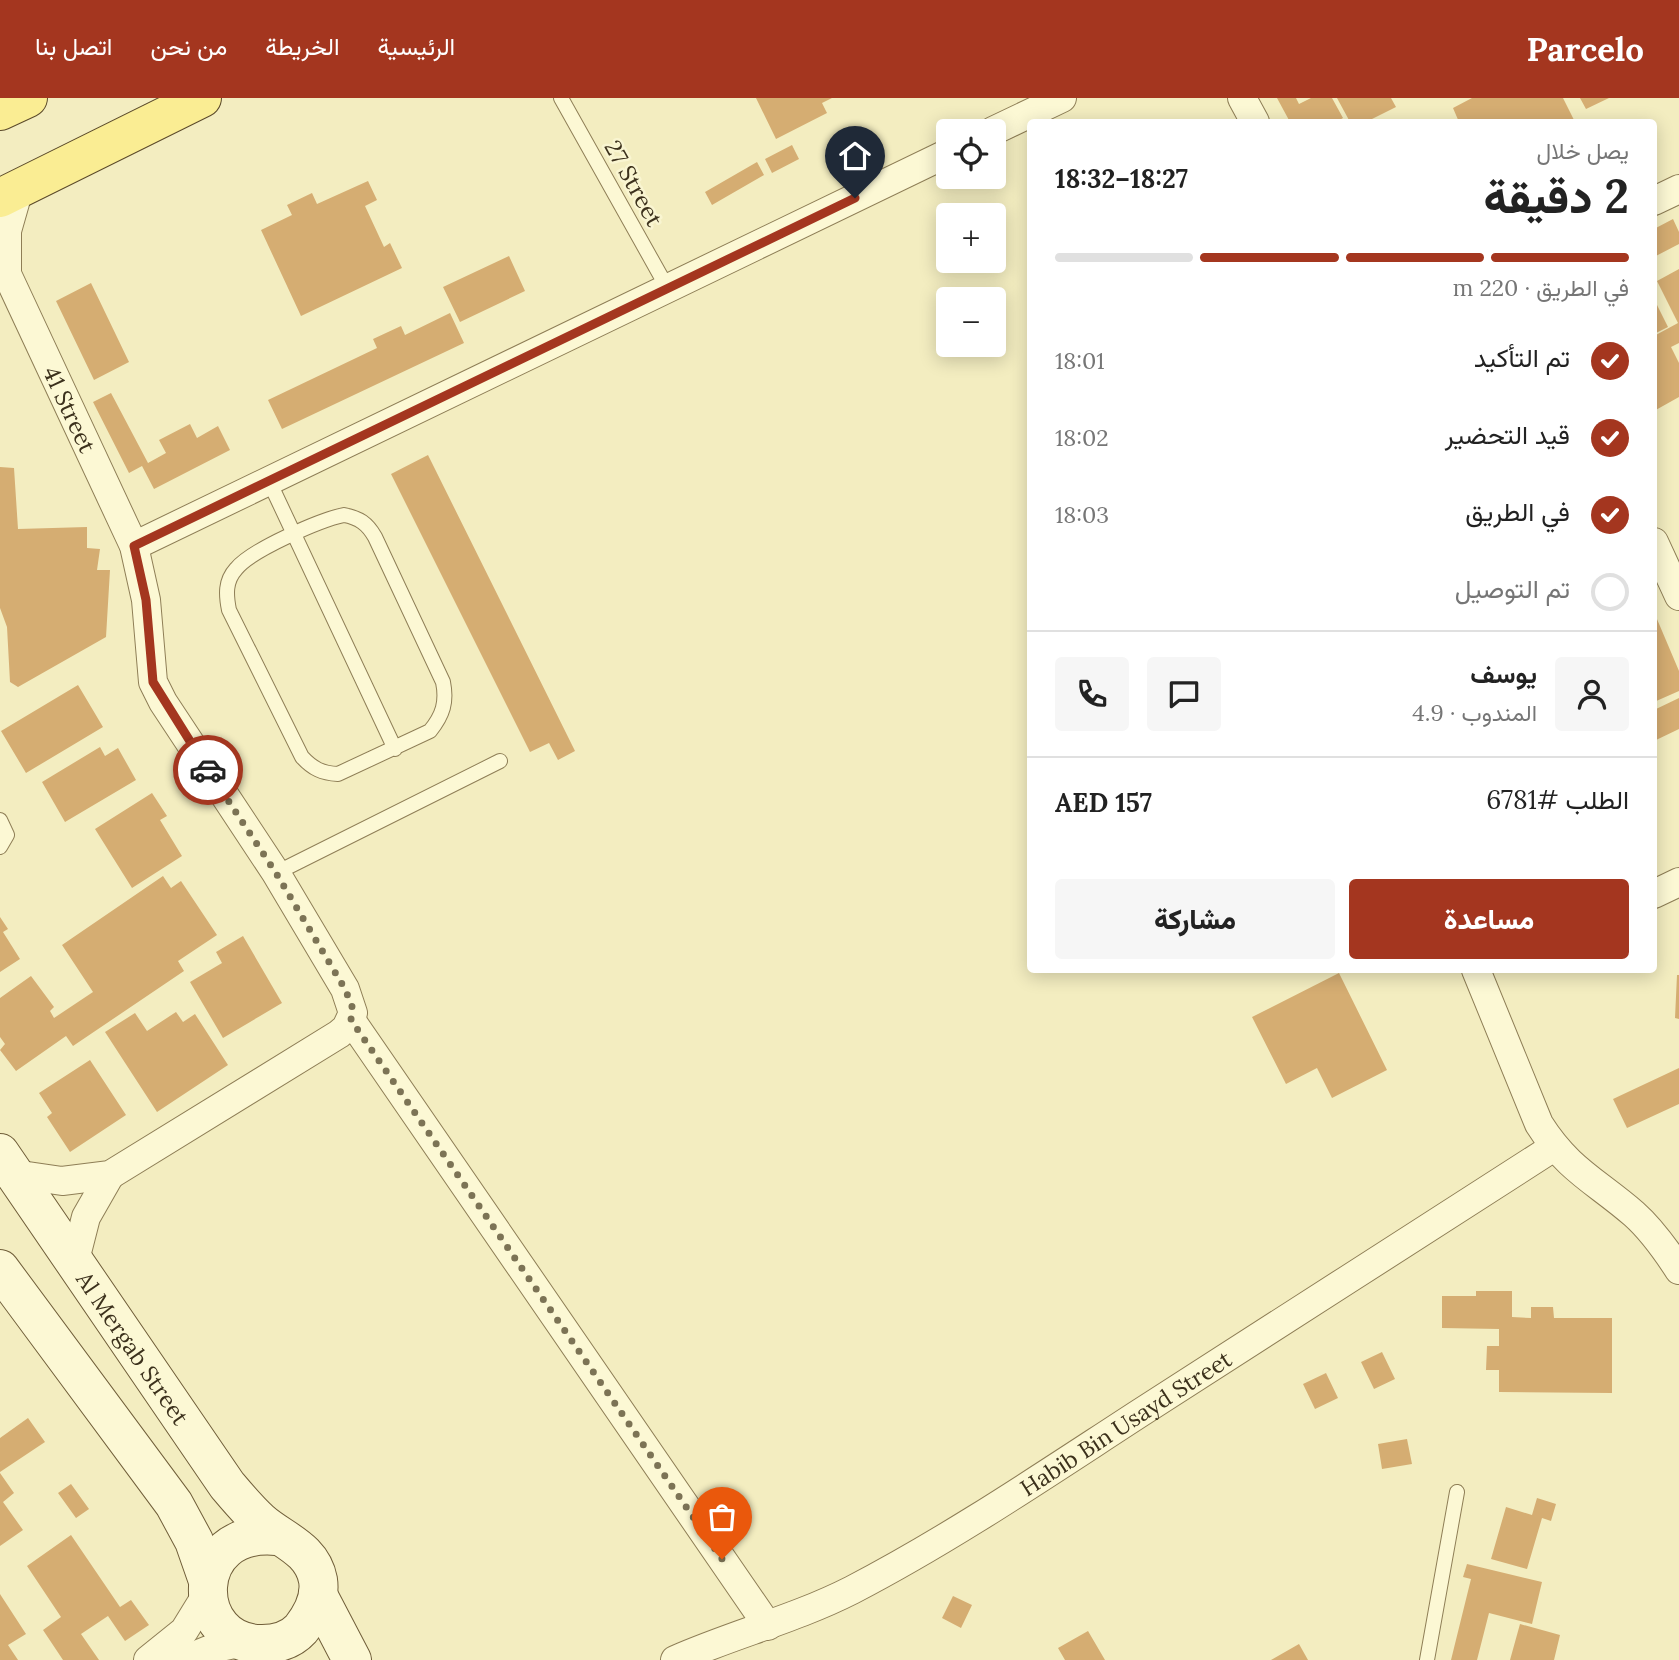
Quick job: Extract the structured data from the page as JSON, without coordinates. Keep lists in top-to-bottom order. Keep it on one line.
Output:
{"streets":{"main road":["Al Mergab Street"],"street":["41 Street","Habib Bin Usayd Street"],"lane":["27 Street"]},"page":{"header":"Parcelo","nav":["الرئيسية","الخريطة","من نحن","اتصل بنا"],"map_buttons":["+","−"],"heading":["2 دقيقة","يصل خلال","18:27–18:32"],"panel":["يوسف","المندوب · 4.9","الطلب #6781","AED 157"],"bar":"في الطريق · 220 m","list":[["تم التأكيد","18:01"],["قيد التحضير","18:02"],["في الطريق","18:03"],"تم التوصيل"],"buttons":["مساعدة","مشاركة"]}}
